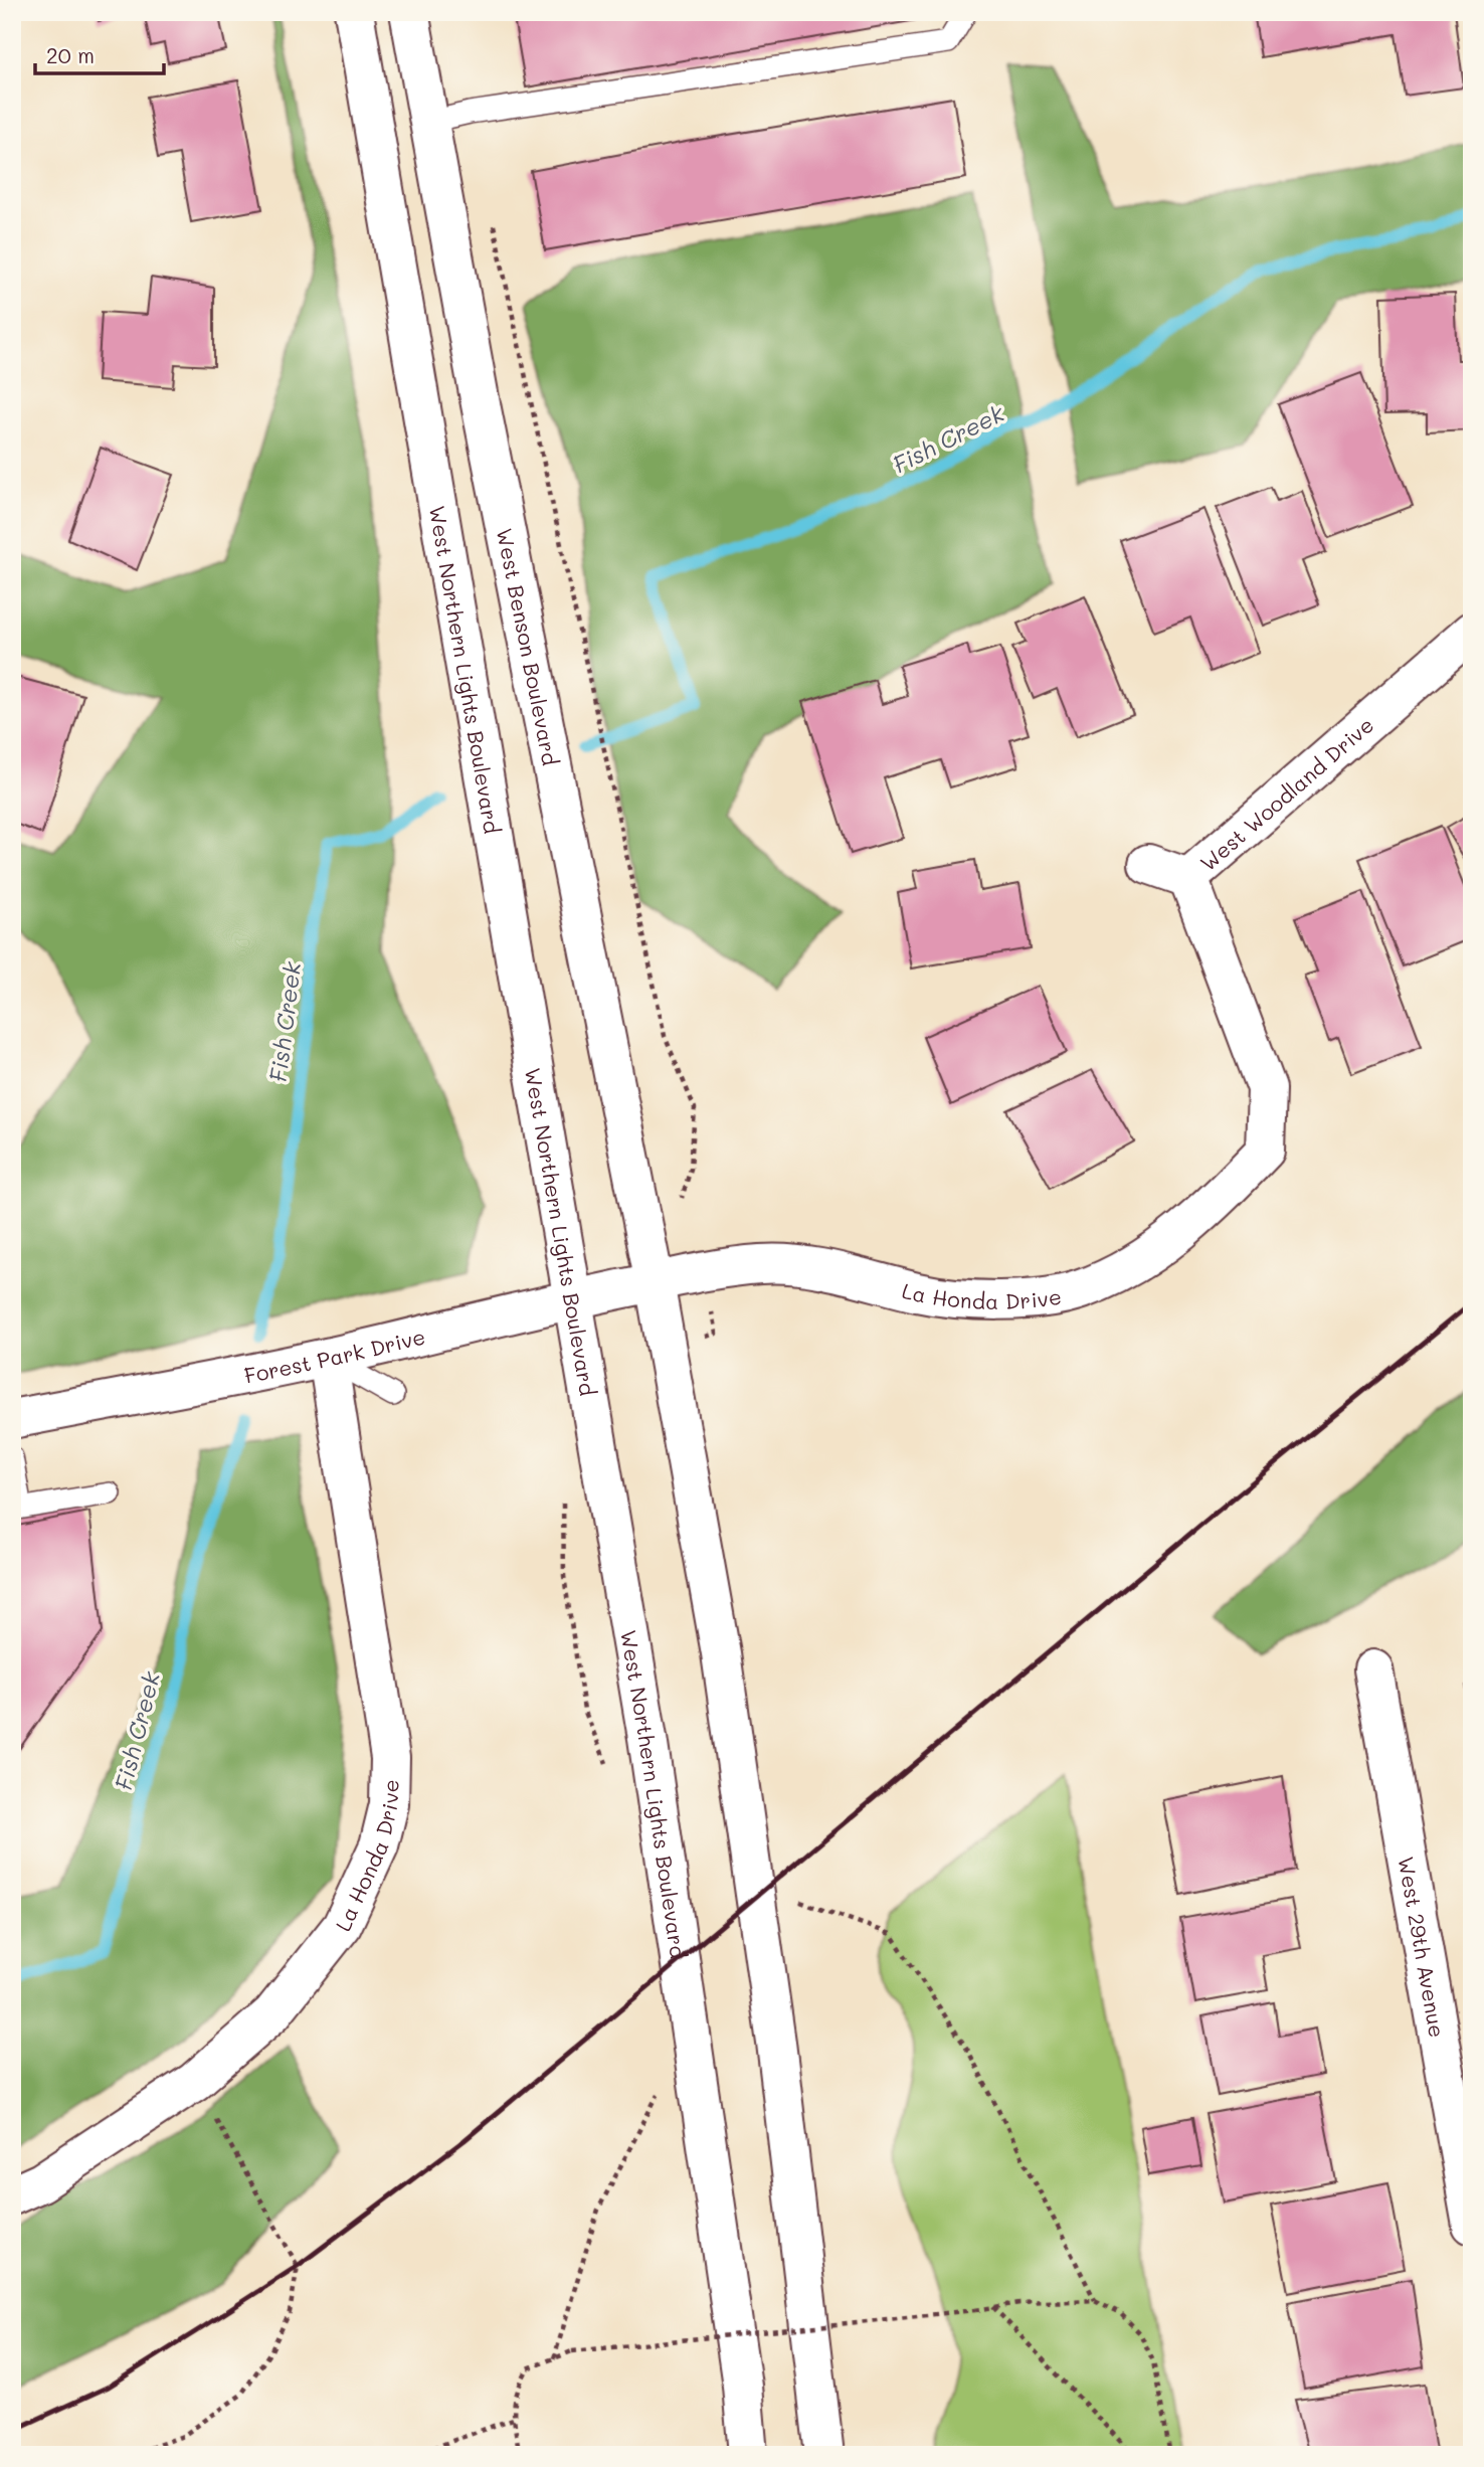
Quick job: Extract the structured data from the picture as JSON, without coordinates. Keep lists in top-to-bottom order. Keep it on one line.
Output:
{"streets":{"main road":["West Benson Boulevard","West Northern Lights Boulevard","West Woodland Drive","La Honda Drive","Forest Park Drive","West 29th Avenue"]},"crossings":[["West Benson Boulevard","La Honda Drive"],["West Benson Boulevard","Forest Park Drive"],["West Northern Lights Boulevard","Forest Park Drive"],["West Woodland Drive","La Honda Drive"],["La Honda Drive","Forest Park Drive"]],"water":["Fish Creek"],"scale_bar":"20 m"}
